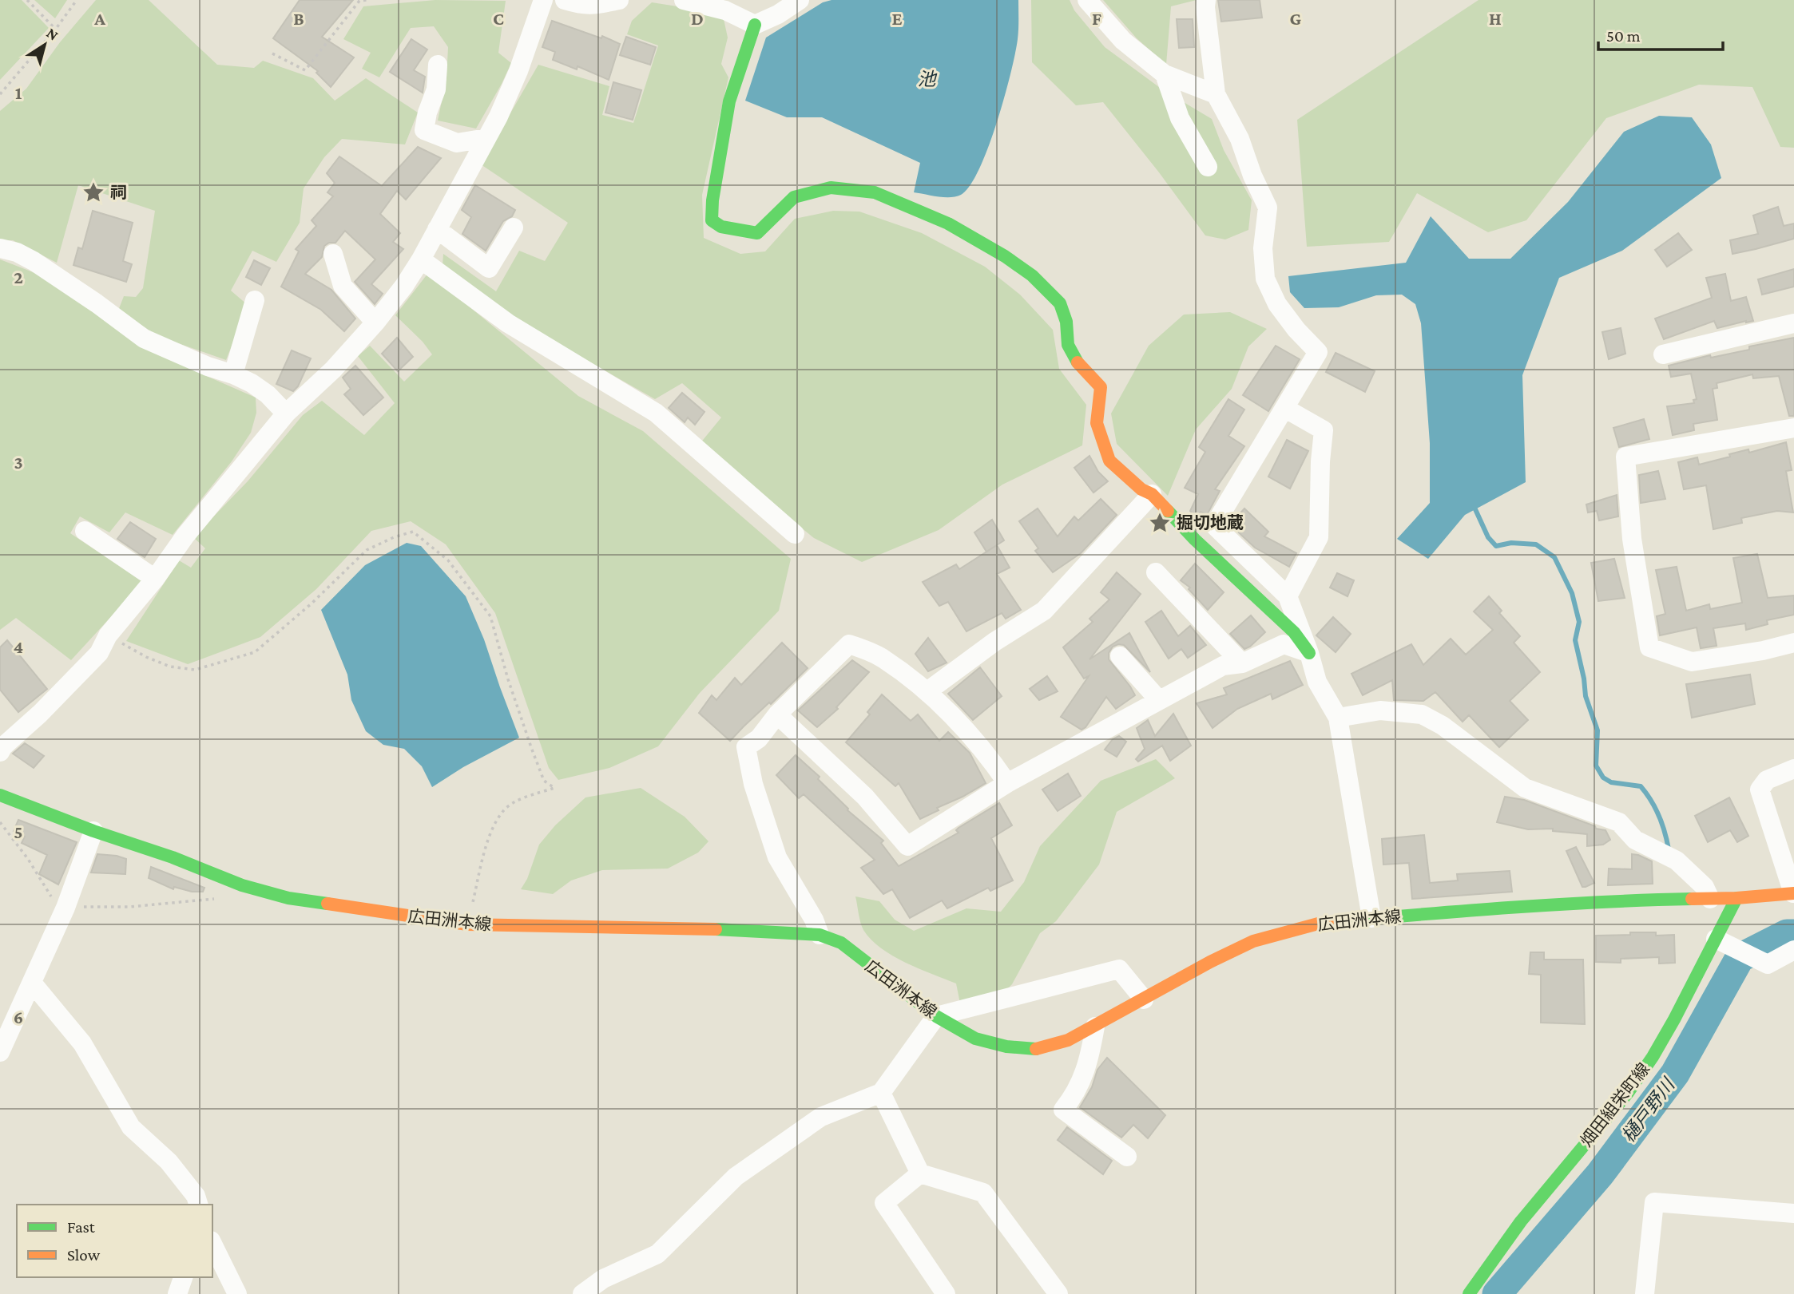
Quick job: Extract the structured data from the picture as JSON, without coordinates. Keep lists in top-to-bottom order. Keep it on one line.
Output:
{"streets":{"main road":["広田洲本線","畑田組栄町線"]},"crossings":[["広田洲本線","畑田組栄町線"]],"water":["池","樋戸野川"],"places":{"place":["祠","掘切地蔵"]},"legend":["Fast","Slow"],"scale_bar":"50 m","north":"top right","grid":{"columns":["A","B","C","D","E","F","G","H"],"rows":["1","2","3","4","5","6"]}}
